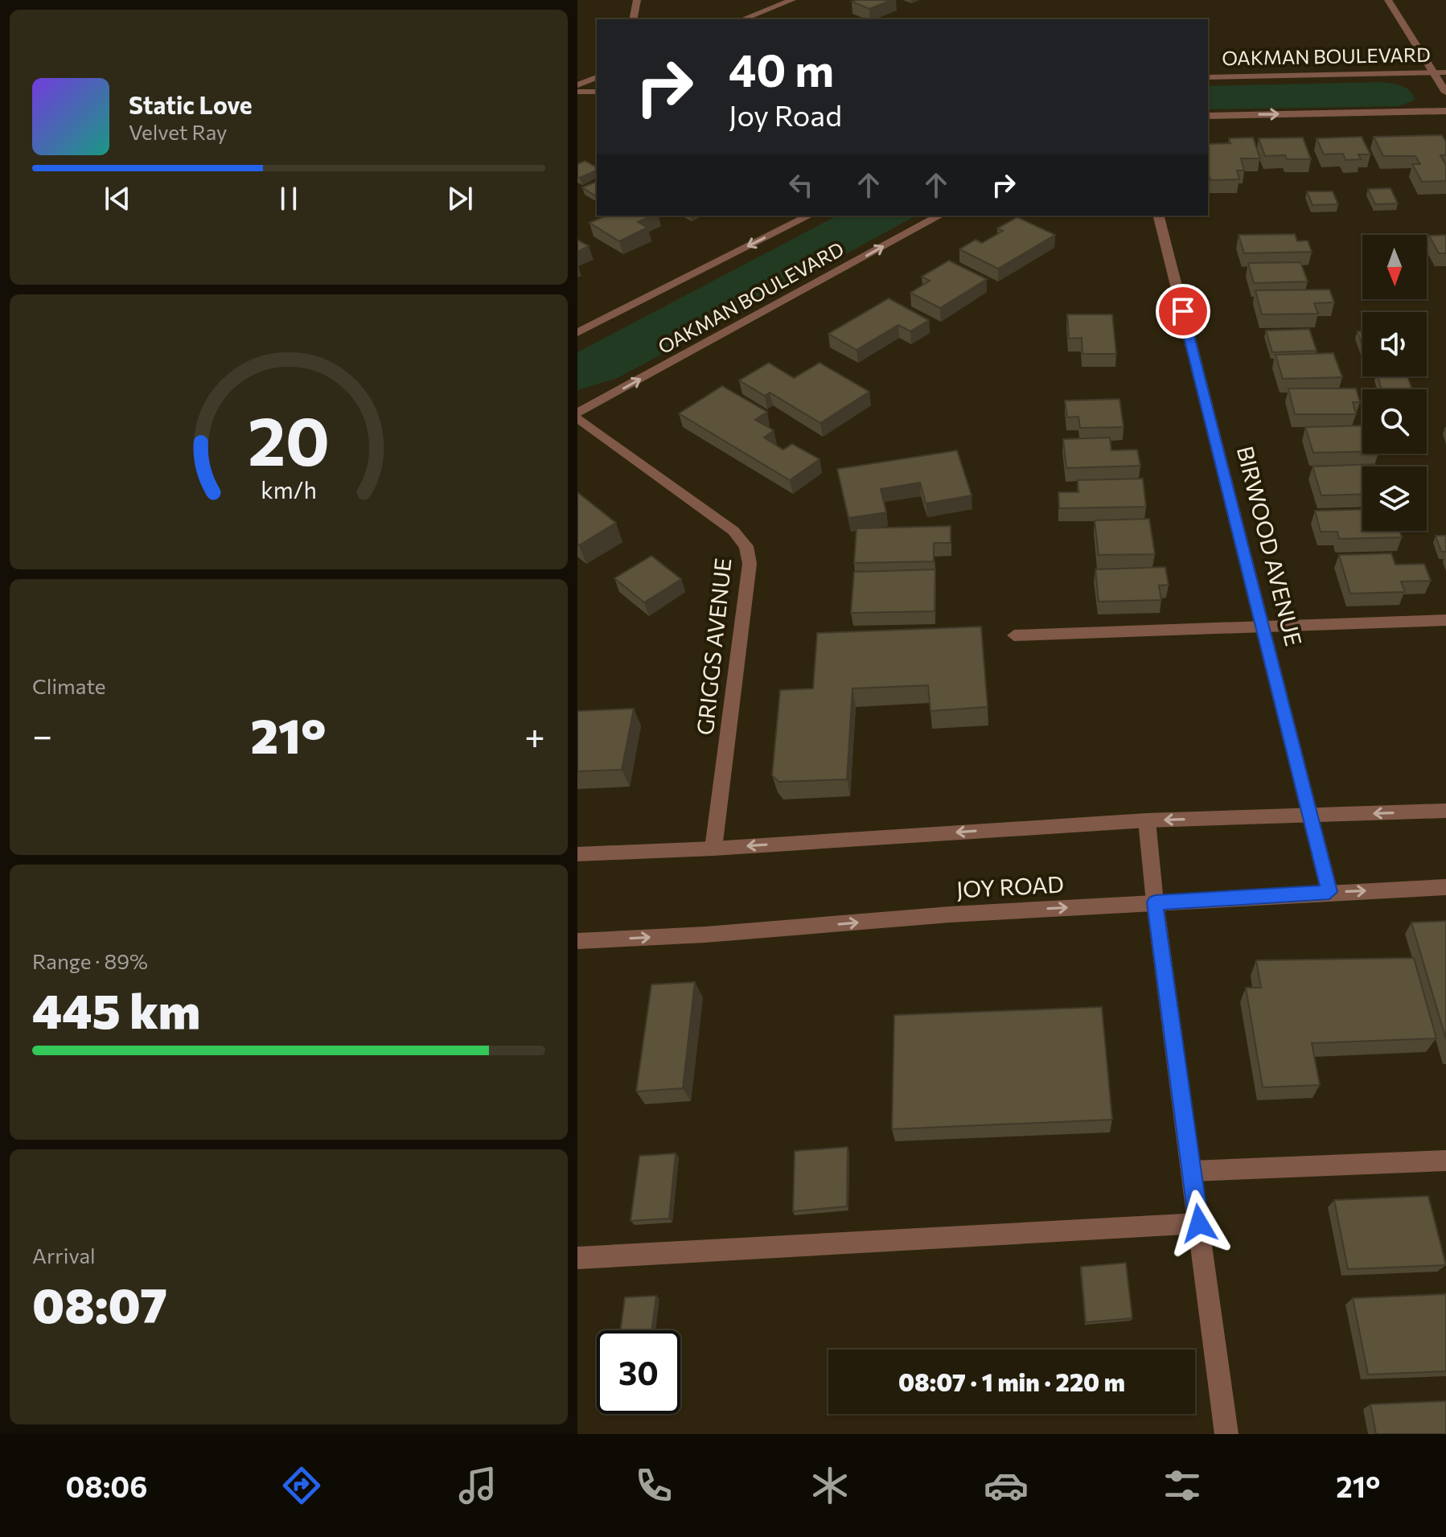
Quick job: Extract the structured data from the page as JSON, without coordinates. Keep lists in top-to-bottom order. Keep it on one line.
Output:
{"streets":{"street":["OAKMAN BOULEVARD","BIRWOOD AVENUE","GRIGGS AVENUE","JOY ROAD"]},"crossings":[["OAKMAN BOULEVARD","GRIGGS AVENUE"],["BIRWOOD AVENUE","JOY ROAD"]],"north":"bottom","page":{"turn":["40 m","Joy Road"],"song":["Static Love","Velvet Ray"],"tile":["Climate",["Range · 89%","445 km"],["Arrival","08:07"]],"heat":["−","21°","+"],"limit":"30","trip":"08:07 · 1 min · 220 m","tabs":["08:06","21°"],"gauge":["20","km/h"]}}
